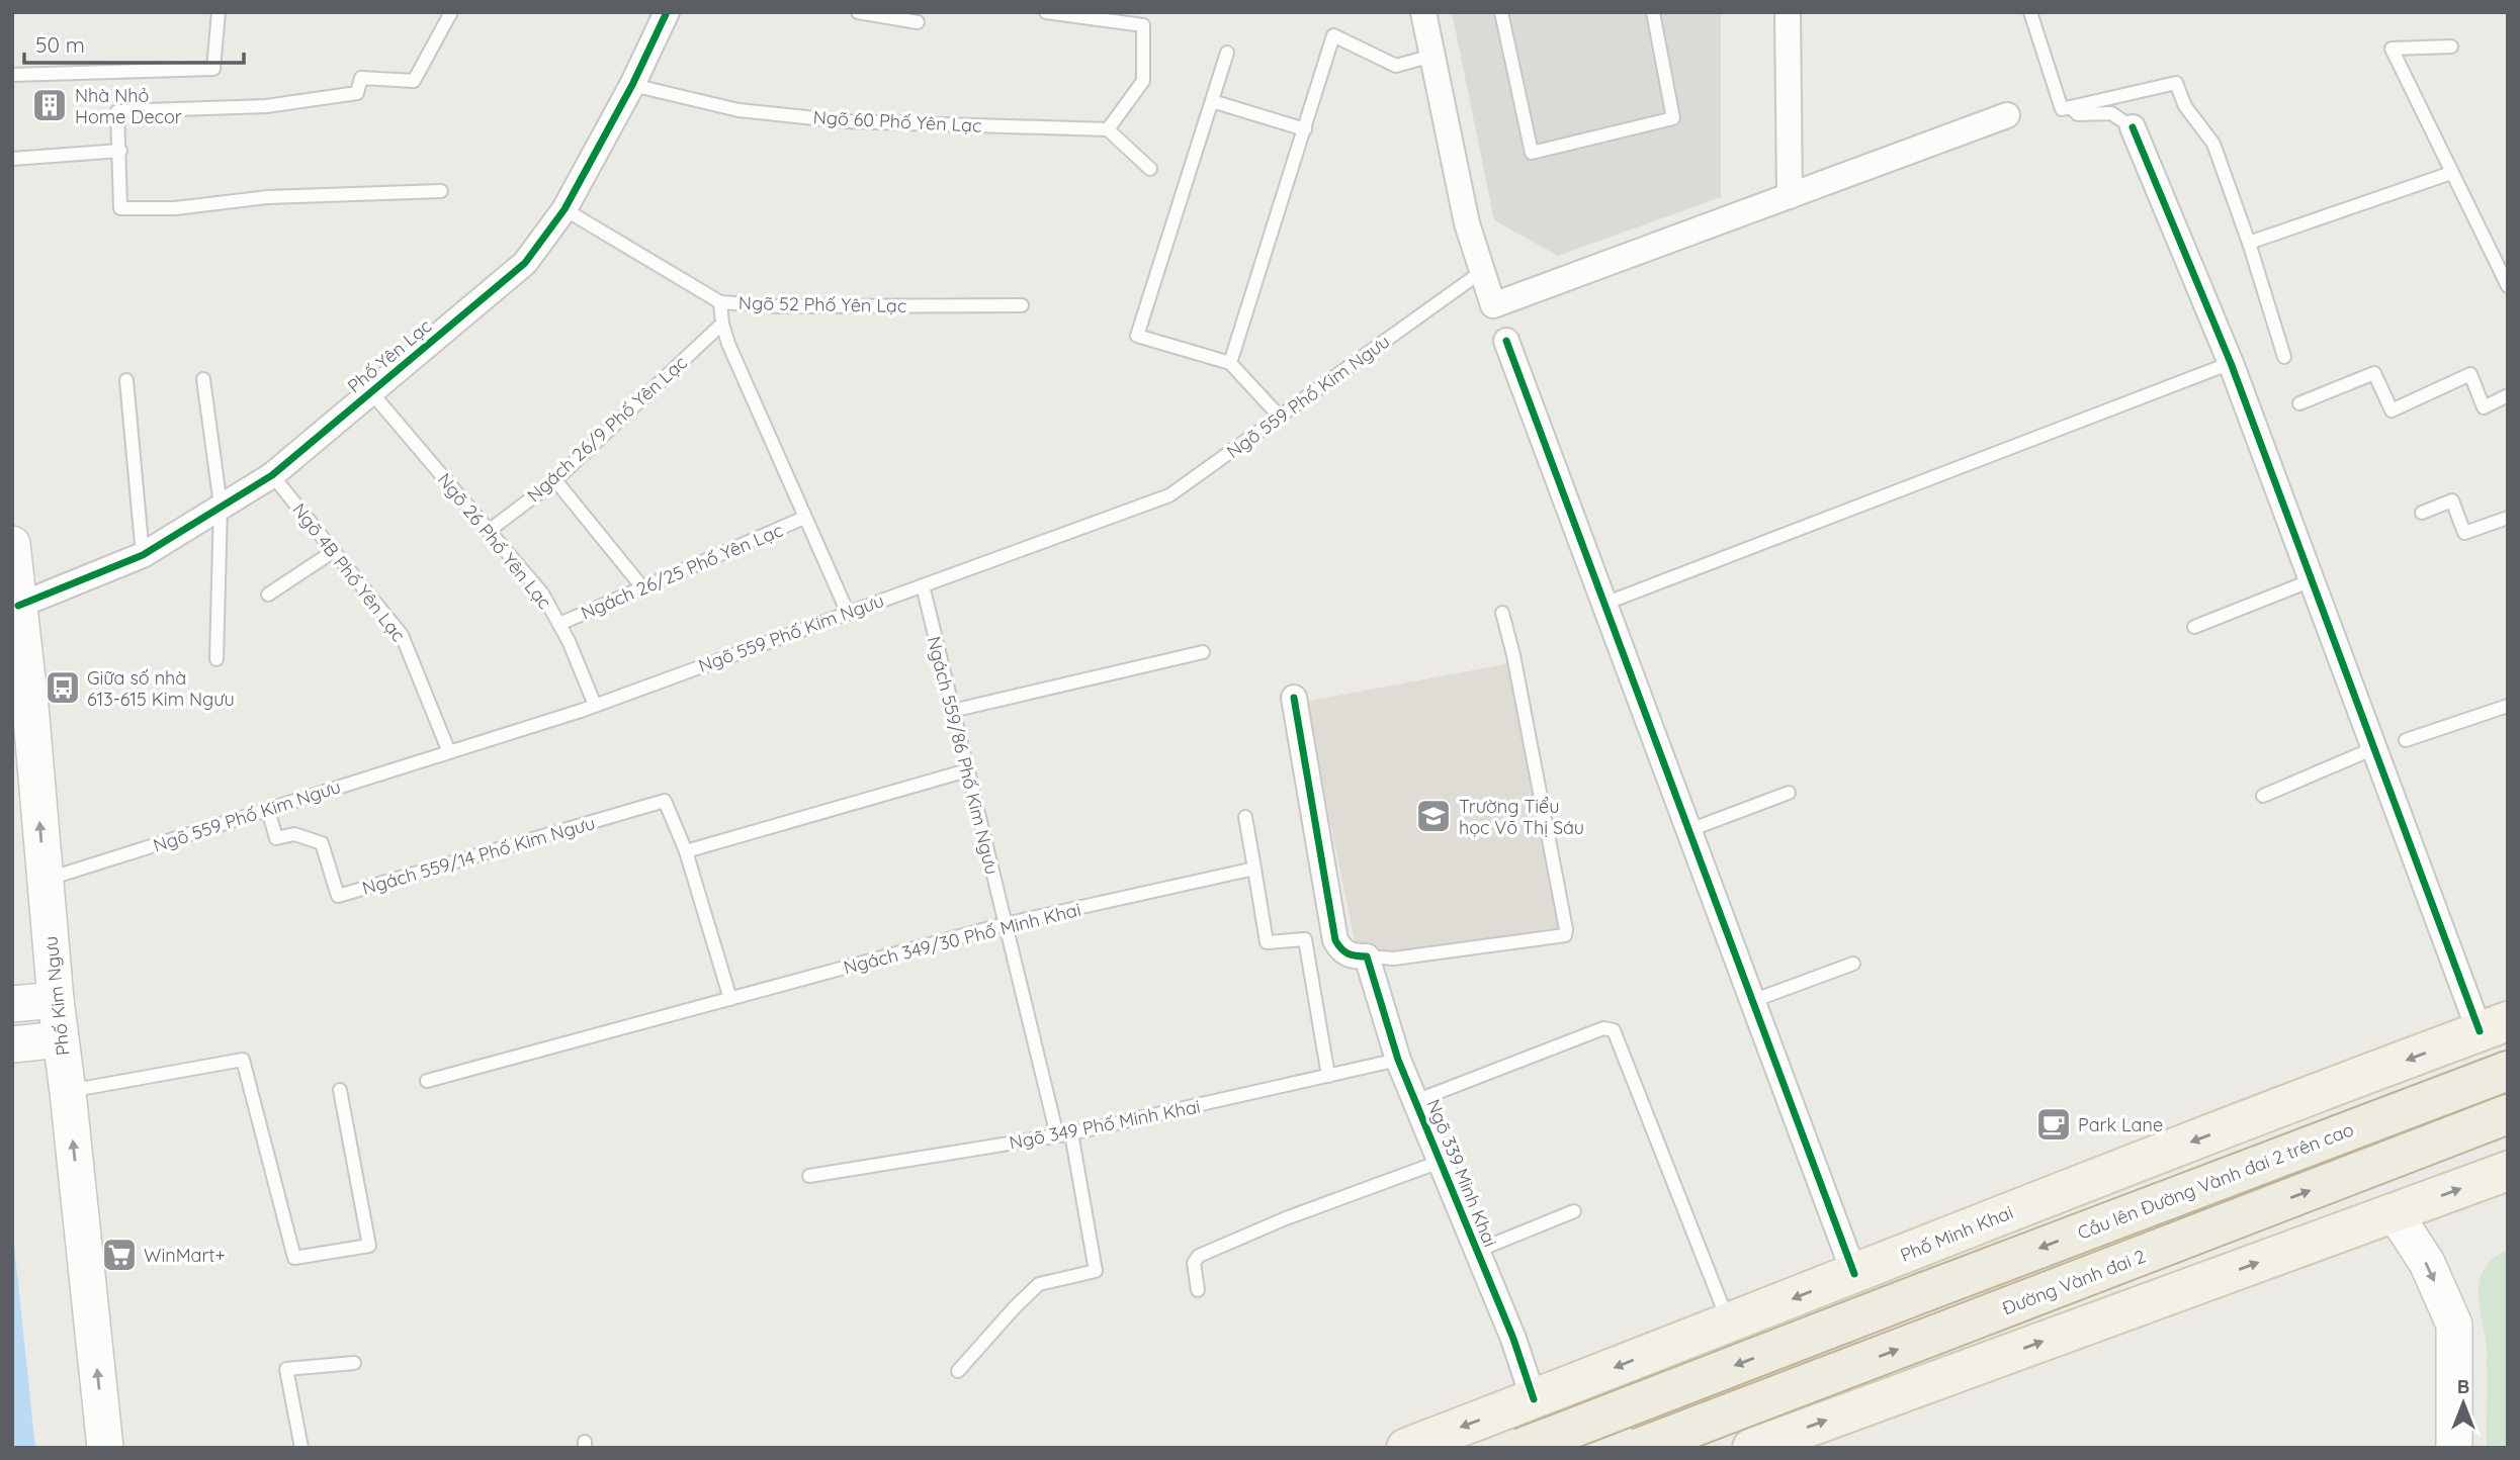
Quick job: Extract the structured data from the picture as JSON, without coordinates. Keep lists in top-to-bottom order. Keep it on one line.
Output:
{"streets":{"highway":["Cầu lên Đường Vành đai 2 trên cao","Đường Vành đai 2"],"main road":["Phố Kim Ngưu","Phố Minh Khai"],"street":["Phố Yên Lạc","Ngõ 339 Minh Khai"],"lane":["Ngõ 60 Phố Yên Lạc","Ngõ 52 Phố Yên Lạc","Ngõ 559 Phố Kim Ngưu","Ngách 26/9 Phố Yên Lạc","Ngõ 26 Phố Yên Lạc","Ngách 26/25 Phố Yên Lạc","Ngõ 4B Phố Yên Lạc","Ngách 559/86 Phố Kim Ngưu","Ngách 559/14 Phố Kim Ngưu","Ngách 349/30 Phố Minh Khai","Ngõ 349 Phố Minh Khai"]},"crossings":[["Ngõ 60 Phố Yên Lạc","Phố Yên Lạc"],["Ngõ 52 Phố Yên Lạc","Phố Yên Lạc"],["Phố Yên Lạc","Ngõ 26 Phố Yên Lạc"],["Phố Yên Lạc","Ngõ 4B Phố Yên Lạc"],["Phố Yên Lạc","Phố Kim Ngưu"],["Ngõ 559 Phố Kim Ngưu","Ngõ 26 Phố Yên Lạc"],["Ngõ 559 Phố Kim Ngưu","Ngõ 4B Phố Yên Lạc"],["Ngõ 559 Phố Kim Ngưu","Ngách 559/86 Phố Kim Ngưu"],["Ngõ 559 Phố Kim Ngưu","Ngách 559/14 Phố Kim Ngưu"],["Ngõ 559 Phố Kim Ngưu","Phố Kim Ngưu"],["Ngách 26/9 Phố Yên Lạc","Ngõ 26 Phố Yên Lạc"],["Ngõ 26 Phố Yên Lạc","Ngách 26/25 Phố Yên Lạc"],["Ngách 559/86 Phố Kim Ngưu","Ngách 349/30 Phố Minh Khai"],["Ngách 559/86 Phố Kim Ngưu","Ngõ 349 Phố Minh Khai"],["Ngõ 349 Phố Minh Khai","Ngõ 339 Minh Khai"],["Ngõ 339 Minh Khai","Phố Minh Khai"]],"one_way":["Phố Kim Ngưu","Cầu lên Đường Vành đai 2 trên cao","Đường Vành đai 2"],"places":{"building":["Nhà Nhỏ Home Decor"],"bus stop":["Giữa số nhà 613-615 Kim Ngưu"],"school or university":["Trường Tiểu học Võ Thị Sáu"],"cafe":["Park Lane"],"supermarket":["WinMart+"]},"scale_bar":"50 m","north":"top"}
